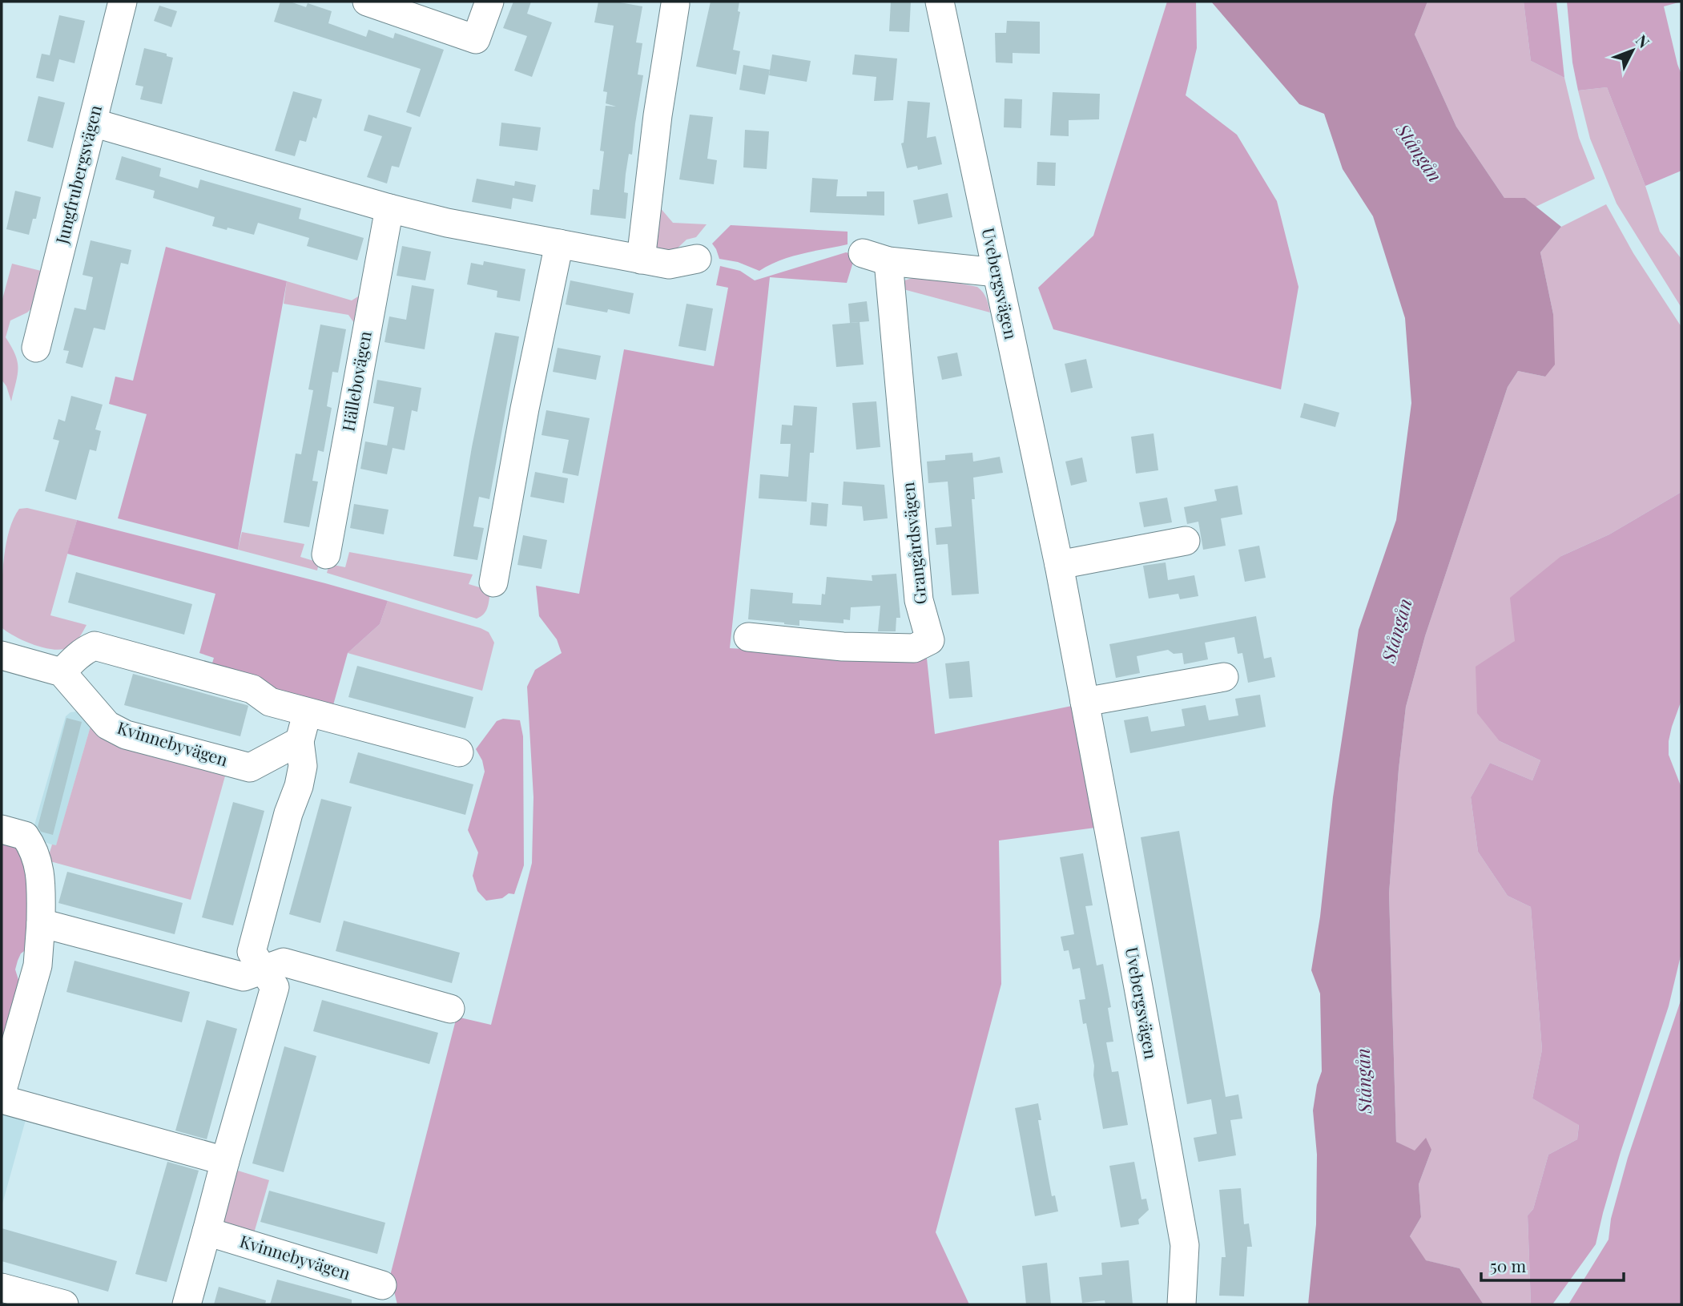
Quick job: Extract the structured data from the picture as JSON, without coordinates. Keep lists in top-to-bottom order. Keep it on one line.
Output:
{"streets":{"street":["Jungfrubergsvägen","Uvebergsvägen","Hällebovägen","Grangårdsvägen","Kvinnebyvägen"]},"crossings":[["Uvebergsvägen","Grangårdsvägen"]],"water":["Stångån"],"scale_bar":"50 m","north":"top right"}
